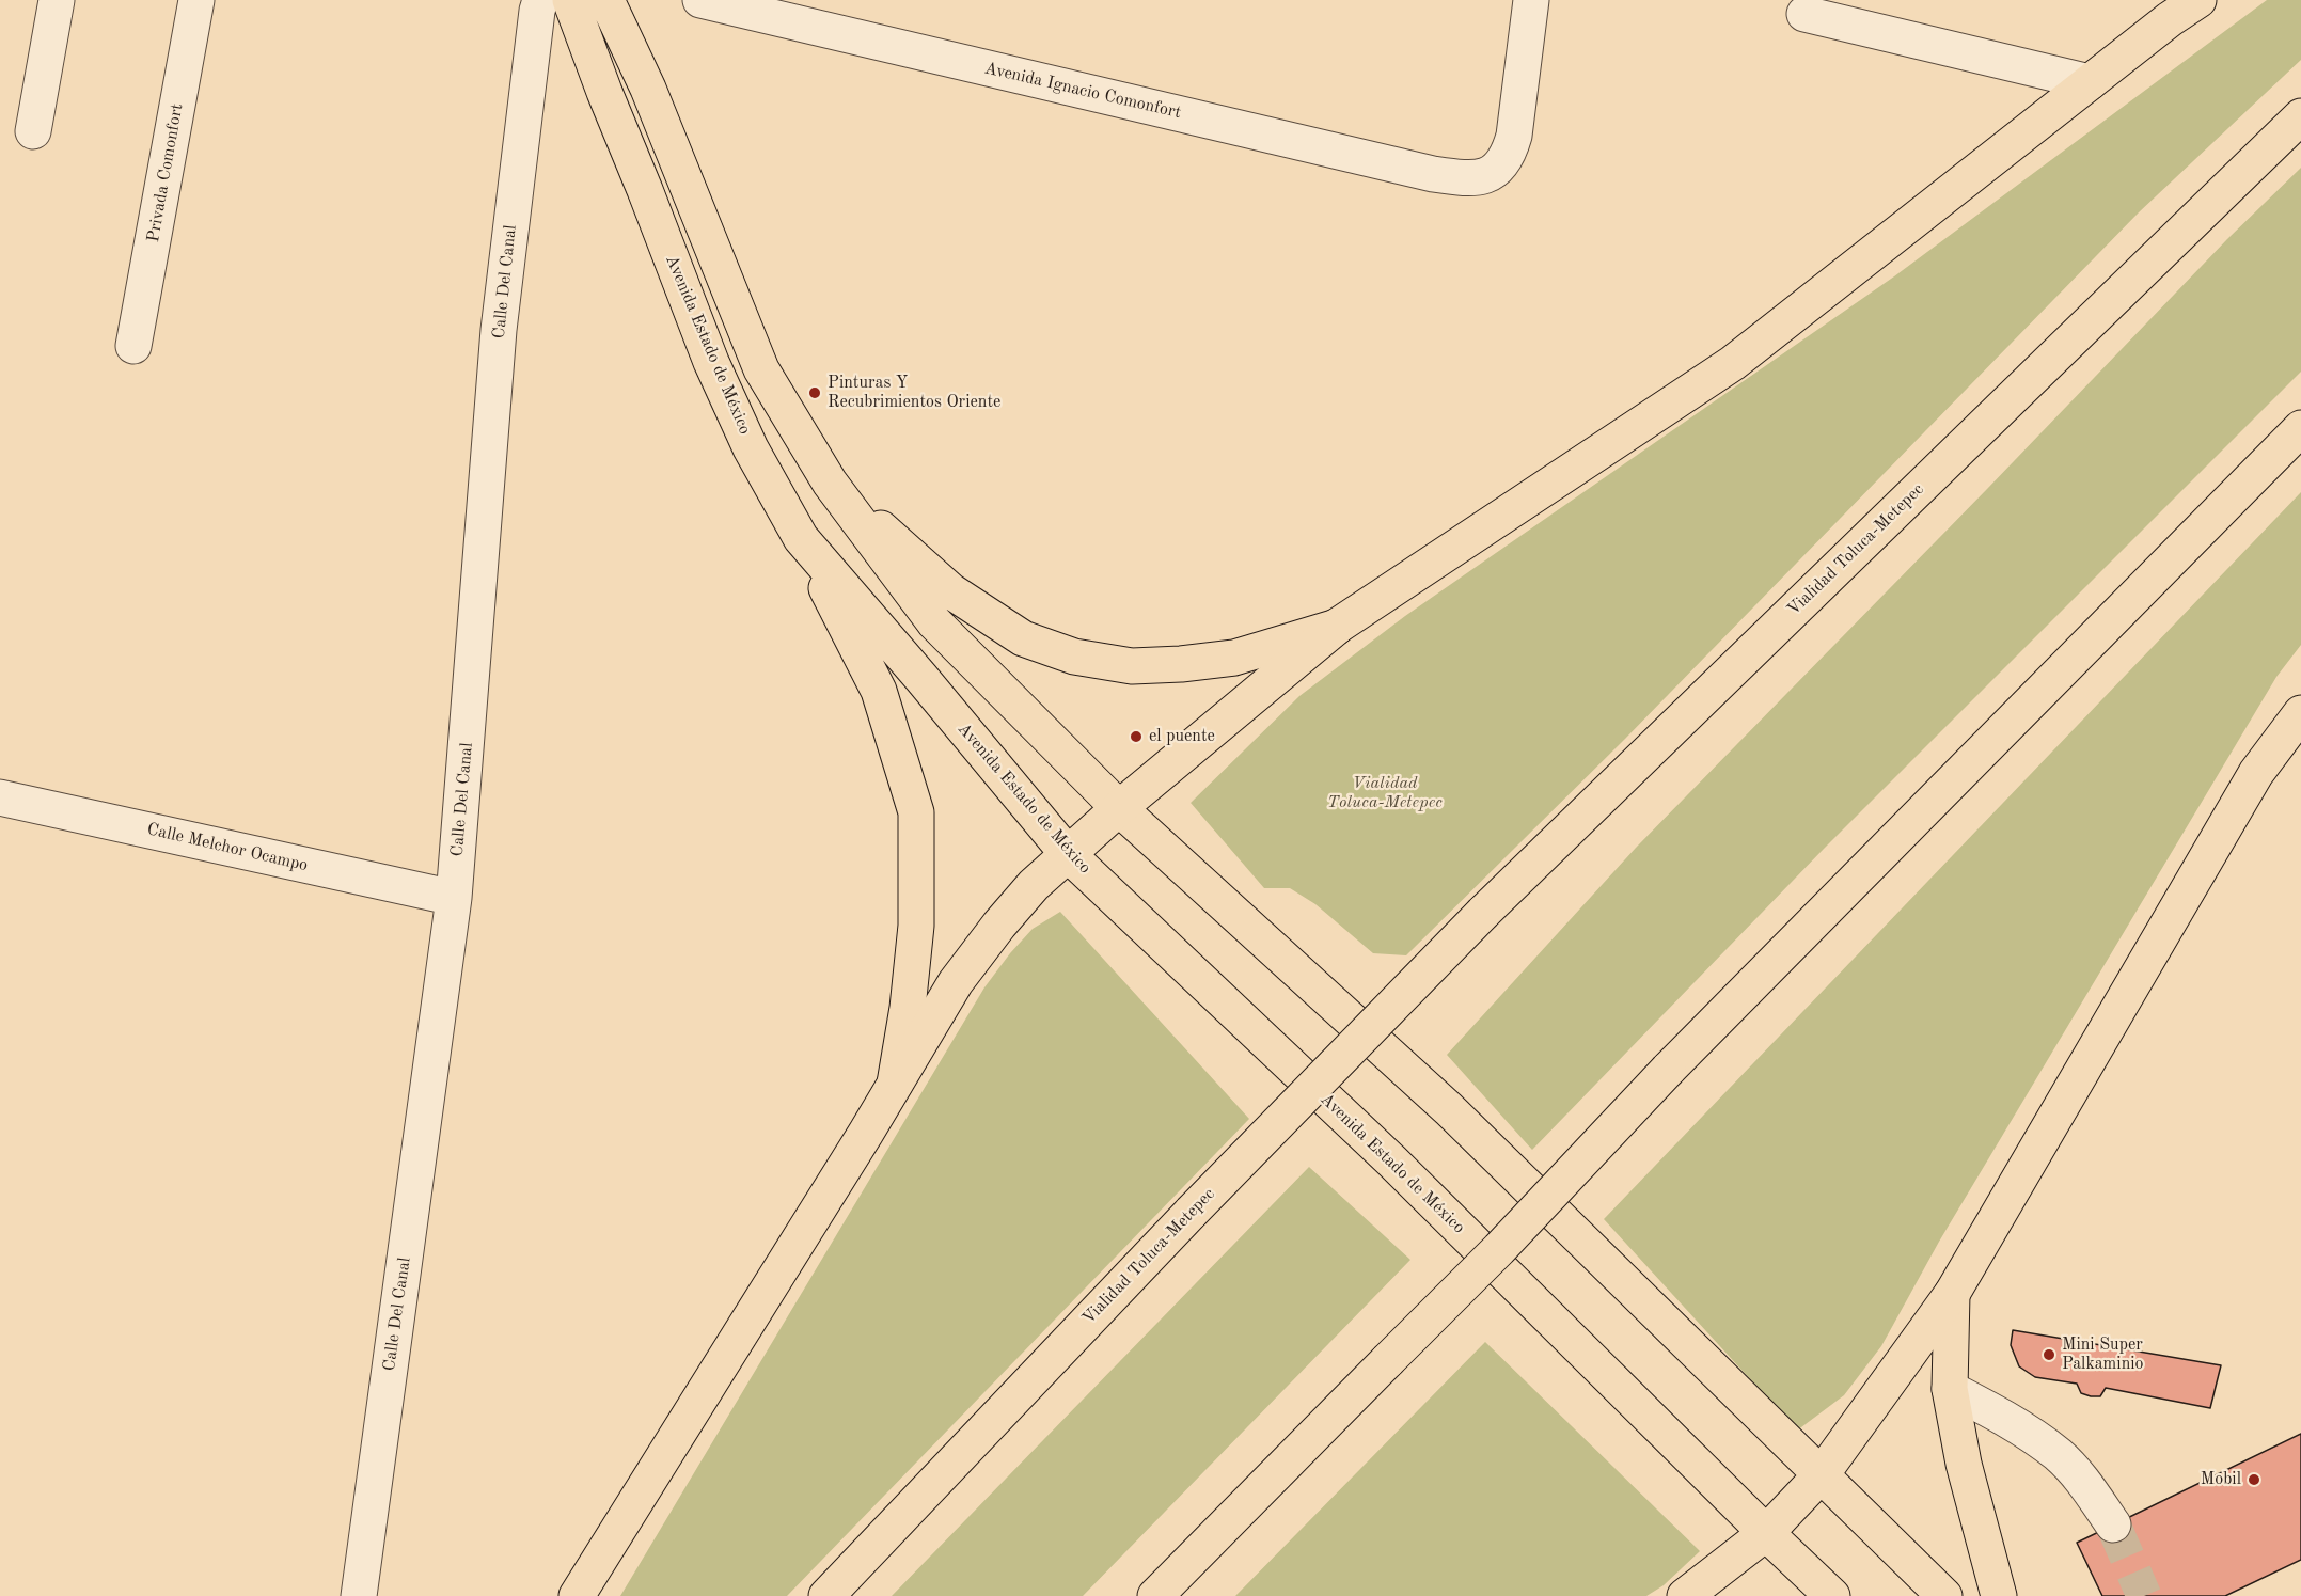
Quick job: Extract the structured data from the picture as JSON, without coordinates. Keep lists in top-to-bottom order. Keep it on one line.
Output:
{"streets":{"main road":["Avenida Estado de México","Vialidad Toluca-Metepec"],"street":["Avenida Ignacio Comonfort","Privada Comonfort","Calle Del Canal","Calle Melchor Ocampo"]},"crossings":[["Calle Del Canal","Calle Melchor Ocampo"]],"parks":["Vialidad Toluca-Metepec"],"places":["Pinturas Y Recubrimientos Oriente","el puente","Mini Super Palkaminio","Mobil"]}
